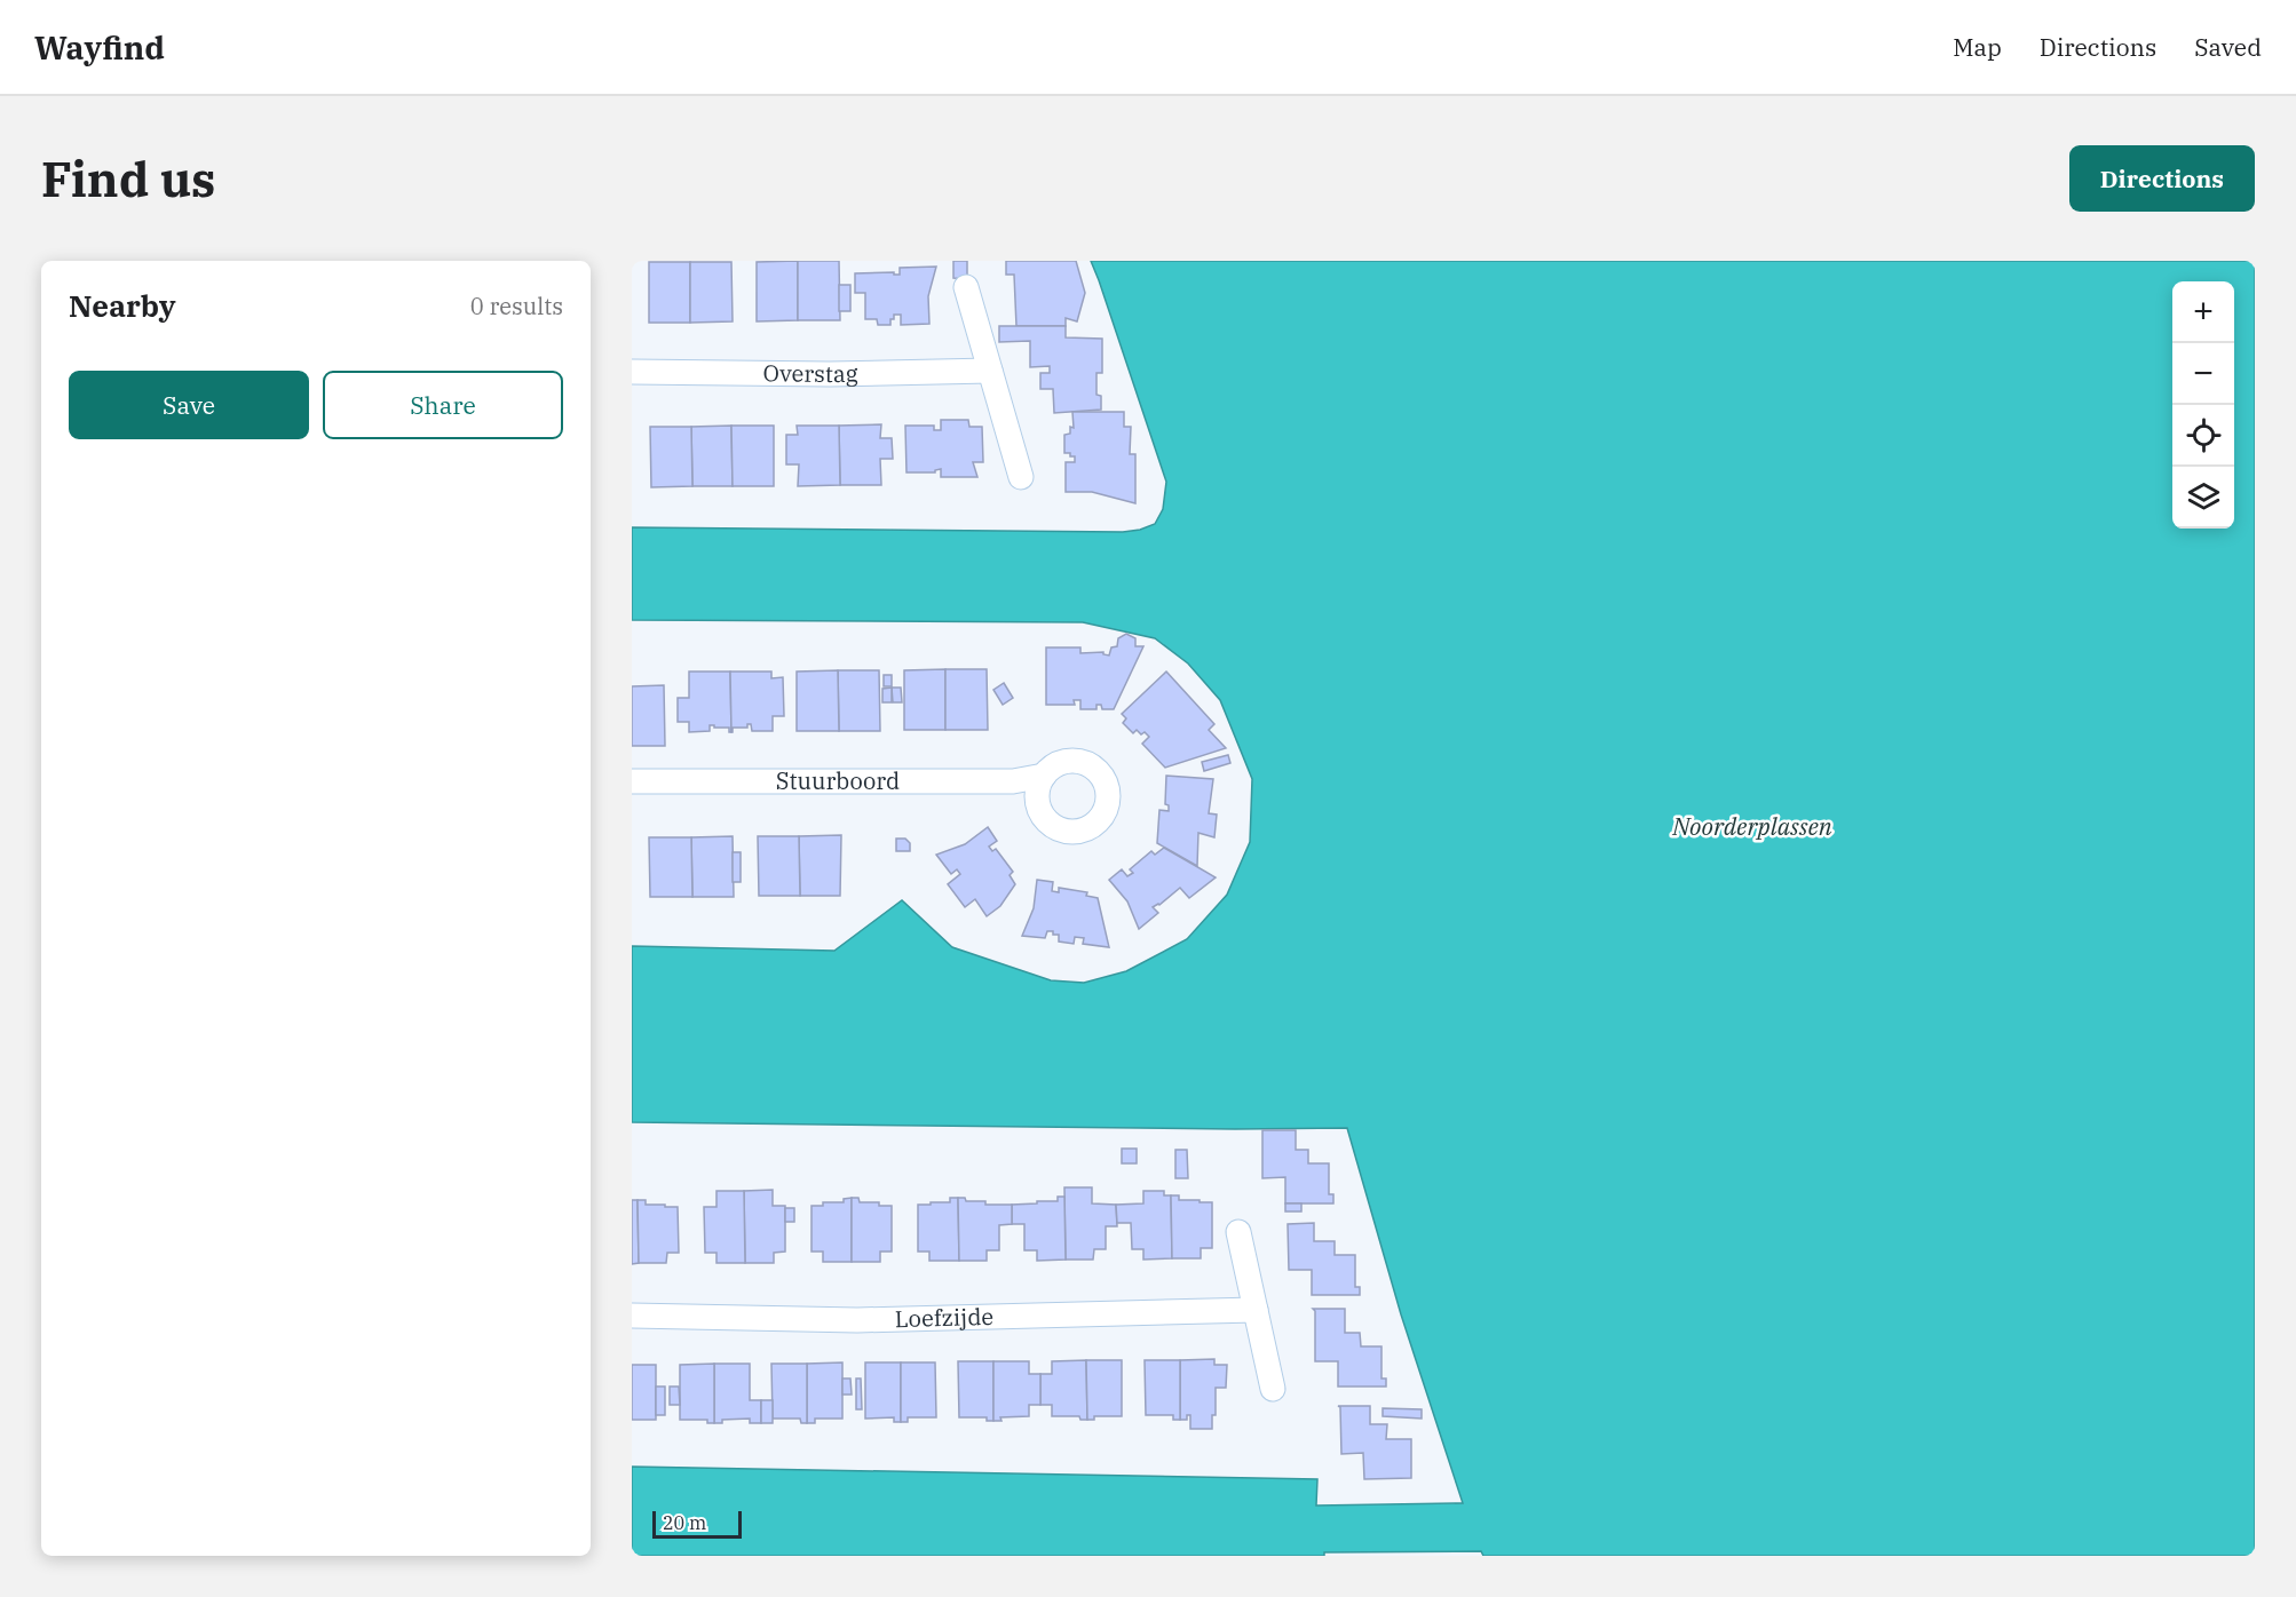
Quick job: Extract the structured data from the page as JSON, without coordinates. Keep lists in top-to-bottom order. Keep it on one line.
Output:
{"streets":{"street":["Overstag","Stuurboord","Loefzijde"]},"water":["Noorderplassen"],"scale_bar":"20 m","page":{"header":"Wayfind","nav":["Map","Directions","Saved"],"buttons":["Directions",["Save","Share"]],"title":"Find us","heading":["Nearby","0 results"],"map_buttons":["+","−"],"scale":"20 m"}}
